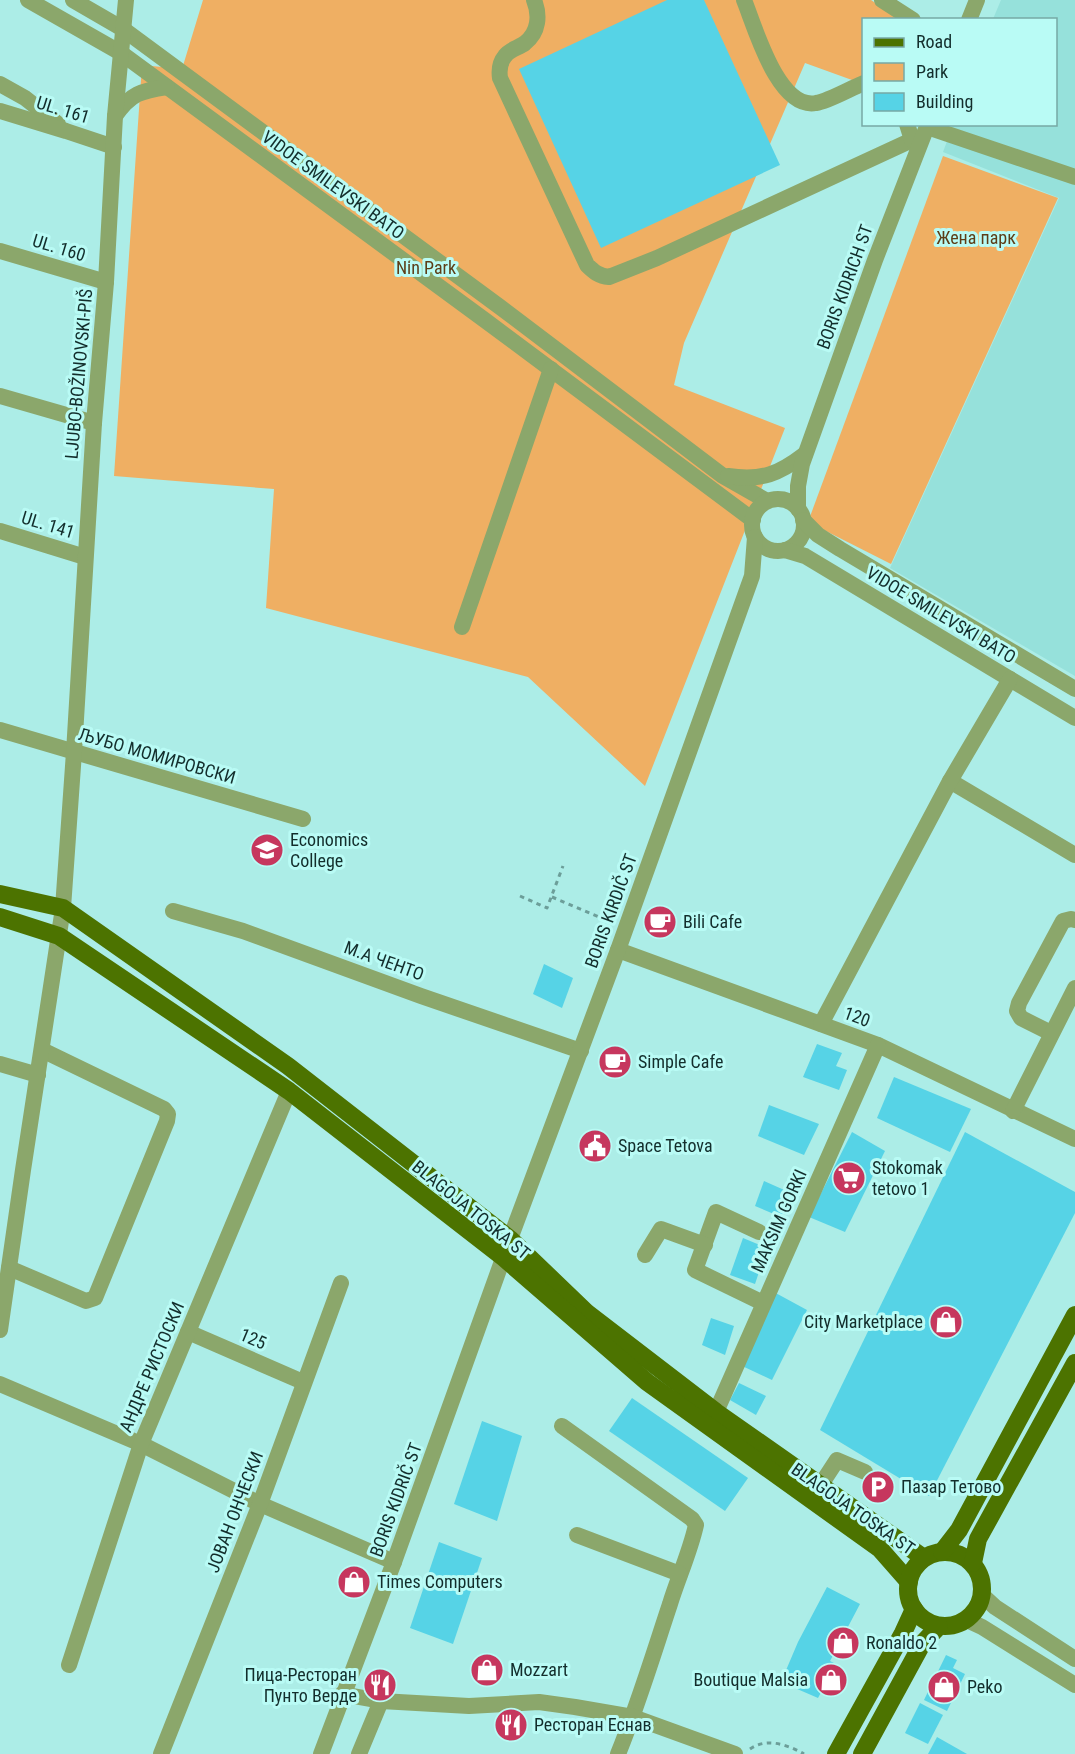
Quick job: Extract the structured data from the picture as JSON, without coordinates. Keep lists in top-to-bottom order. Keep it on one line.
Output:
{"streets":{"main road":["BLAGOJA TOSKA ST"],"street":["UL. 161","VIDOE SMILEVSKI BATO","UL. 160","BORIS KIDRICH ST","LJUBO-BOŽINOVSKI-PIŠ","UL. 141","ЉУБО МОМИРОВСКИ","BORIS KIRDIČ ST","М.А ЧЕНТО","120","MAKSIM GORKI","125","АНДРЕ РИСТОСКИ","BORIS KIDRIČ ST","ЈОВАН ОНЧЕСКИ"]},"crossings":[["UL. 161","LJUBO-BOŽINOVSKI-PIŠ"],["VIDOE SMILEVSKI BATO","BORIS KIDRICH ST"],["VIDOE SMILEVSKI BATO","LJUBO-BOŽINOVSKI-PIŠ"],["VIDOE SMILEVSKI BATO","BORIS KIRDIČ ST"],["UL. 160","LJUBO-BOŽINOVSKI-PIŠ"],["BORIS KIDRICH ST","BORIS KIRDIČ ST"],["LJUBO-BOŽINOVSKI-PIŠ","UL. 141"],["LJUBO-BOŽINOVSKI-PIŠ","ЉУБО МОМИРОВСКИ"],["LJUBO-BOŽINOVSKI-PIŠ","BLAGOJA TOSKA ST"],["BORIS KIRDIČ ST","М.А ЧЕНТО"],["BORIS KIRDIČ ST","120"],["BORIS KIRDIČ ST","BLAGOJA TOSKA ST"],["BORIS KIRDIČ ST","BORIS KIDRIČ ST"],["120","MAKSIM GORKI"],["BLAGOJA TOSKA ST","MAKSIM GORKI"],["BLAGOJA TOSKA ST","АНДРЕ РИСТОСКИ"],["BLAGOJA TOSKA ST","BORIS KIDRIČ ST"],["125","АНДРЕ РИСТОСКИ"],["125","ЈОВАН ОНЧЕСКИ"]],"parks":["Жена парк","Nin Park"],"places":{"school or university":["Economics College"],"cafe":["Bili Cafe","Simple Cafe"],"public building":["Space Tetova"],"supermarket":["Stokomak tetovo 1"],"shop":["City Marketplace","Times Computers","Ronaldo 2","Mozzart","Boutique Malsia","Peko"],"parking":["Пазар Тетово"],"restaurant":["Пица-Ресторан Пунто Верде","Ресторан Еснав"]},"legend":["Road","Park","Building"]}
